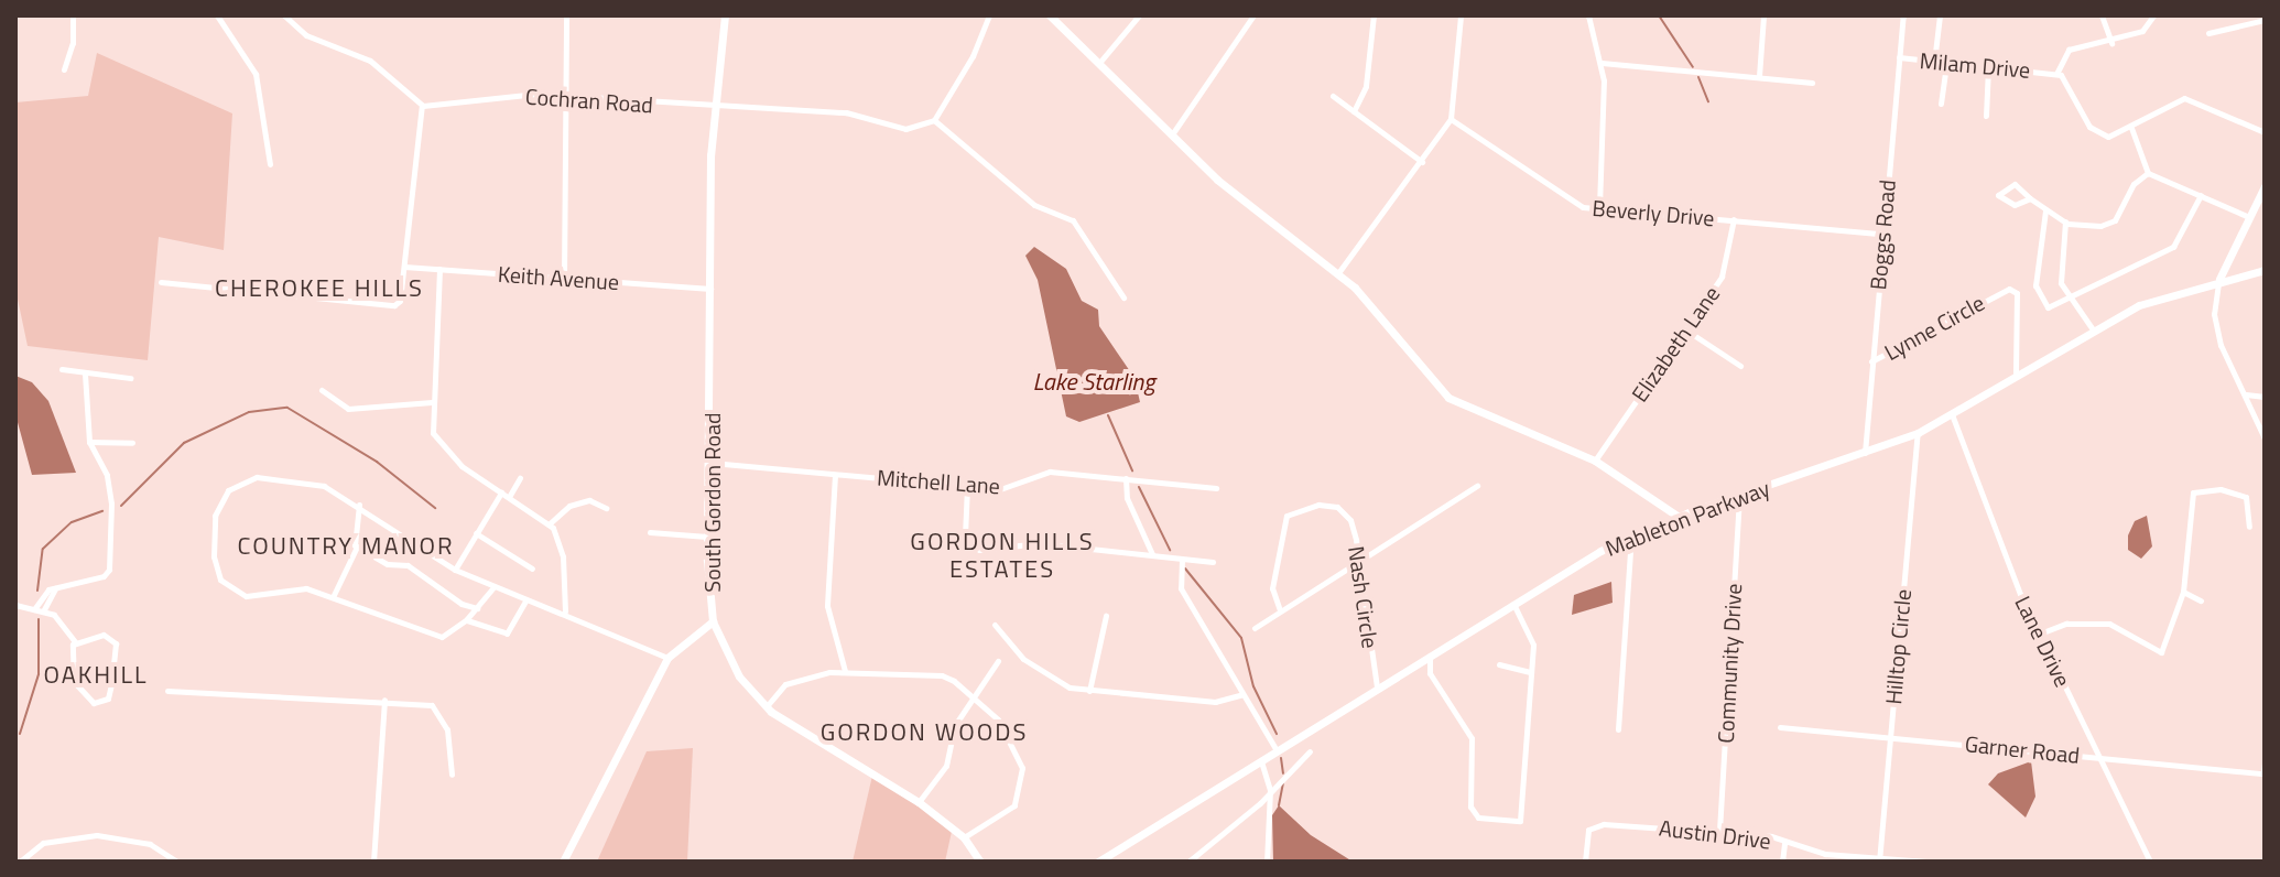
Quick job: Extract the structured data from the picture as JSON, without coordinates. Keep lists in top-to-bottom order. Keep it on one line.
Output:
{"streets":{"street":["Milam Drive","Cochran Road","Beverly Drive","Boggs Road","Keith Avenue","Lynne Circle","Elizabeth Lane","Mitchell Lane","South Gordon Road","Mableton Parkway","Nash Circle","Lane Drive","Hilltop Circle","Community Drive","Garner Road","Austin Drive"]},"crossings":[["Milam Drive","Boggs Road"],["Cochran Road","South Gordon Road"],["Beverly Drive","Boggs Road"],["Beverly Drive","Elizabeth Lane"],["Boggs Road","Lynne Circle"],["Boggs Road","Mableton Parkway"],["Keith Avenue","South Gordon Road"],["Lynne Circle","Mableton Parkway"],["Mitchell Lane","South Gordon Road"],["Mableton Parkway","Nash Circle"],["Mableton Parkway","Lane Drive"],["Mableton Parkway","Hilltop Circle"],["Mableton Parkway","Community Drive"],["Lane Drive","Garner Road"],["Hilltop Circle","Garner Road"],["Hilltop Circle","Austin Drive"],["Community Drive","Austin Drive"]],"districts":["CHEROKEE HILLS","GORDON HILLS ESTATES","COUNTRY MANOR","OAKHILL","GORDON WOODS"],"water":["Lake Starling"]}
